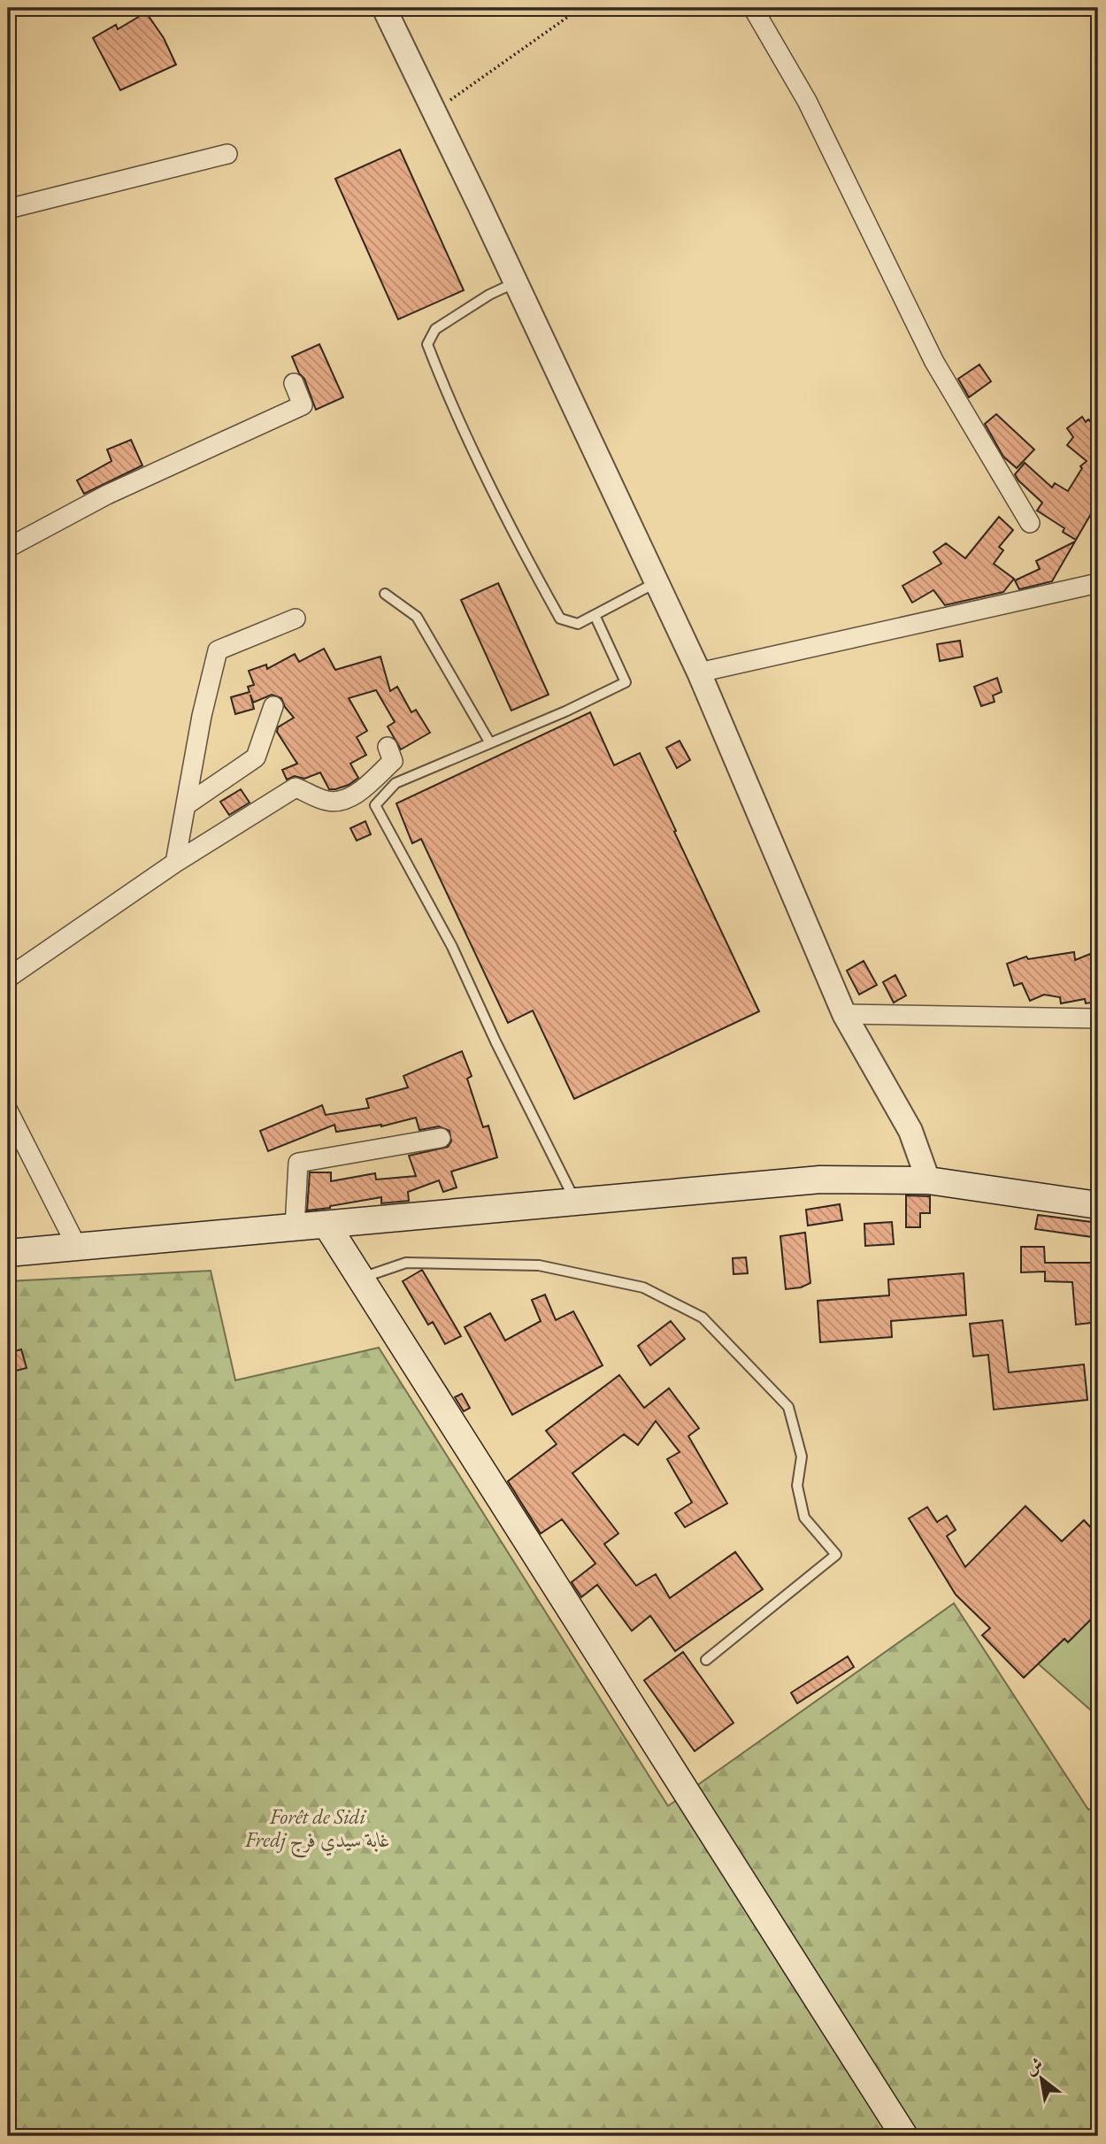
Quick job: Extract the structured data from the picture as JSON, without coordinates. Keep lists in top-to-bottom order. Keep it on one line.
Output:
{"parks":["Forêt de Sidi Fredj غابة سيدي فرج"],"north":"top left"}
